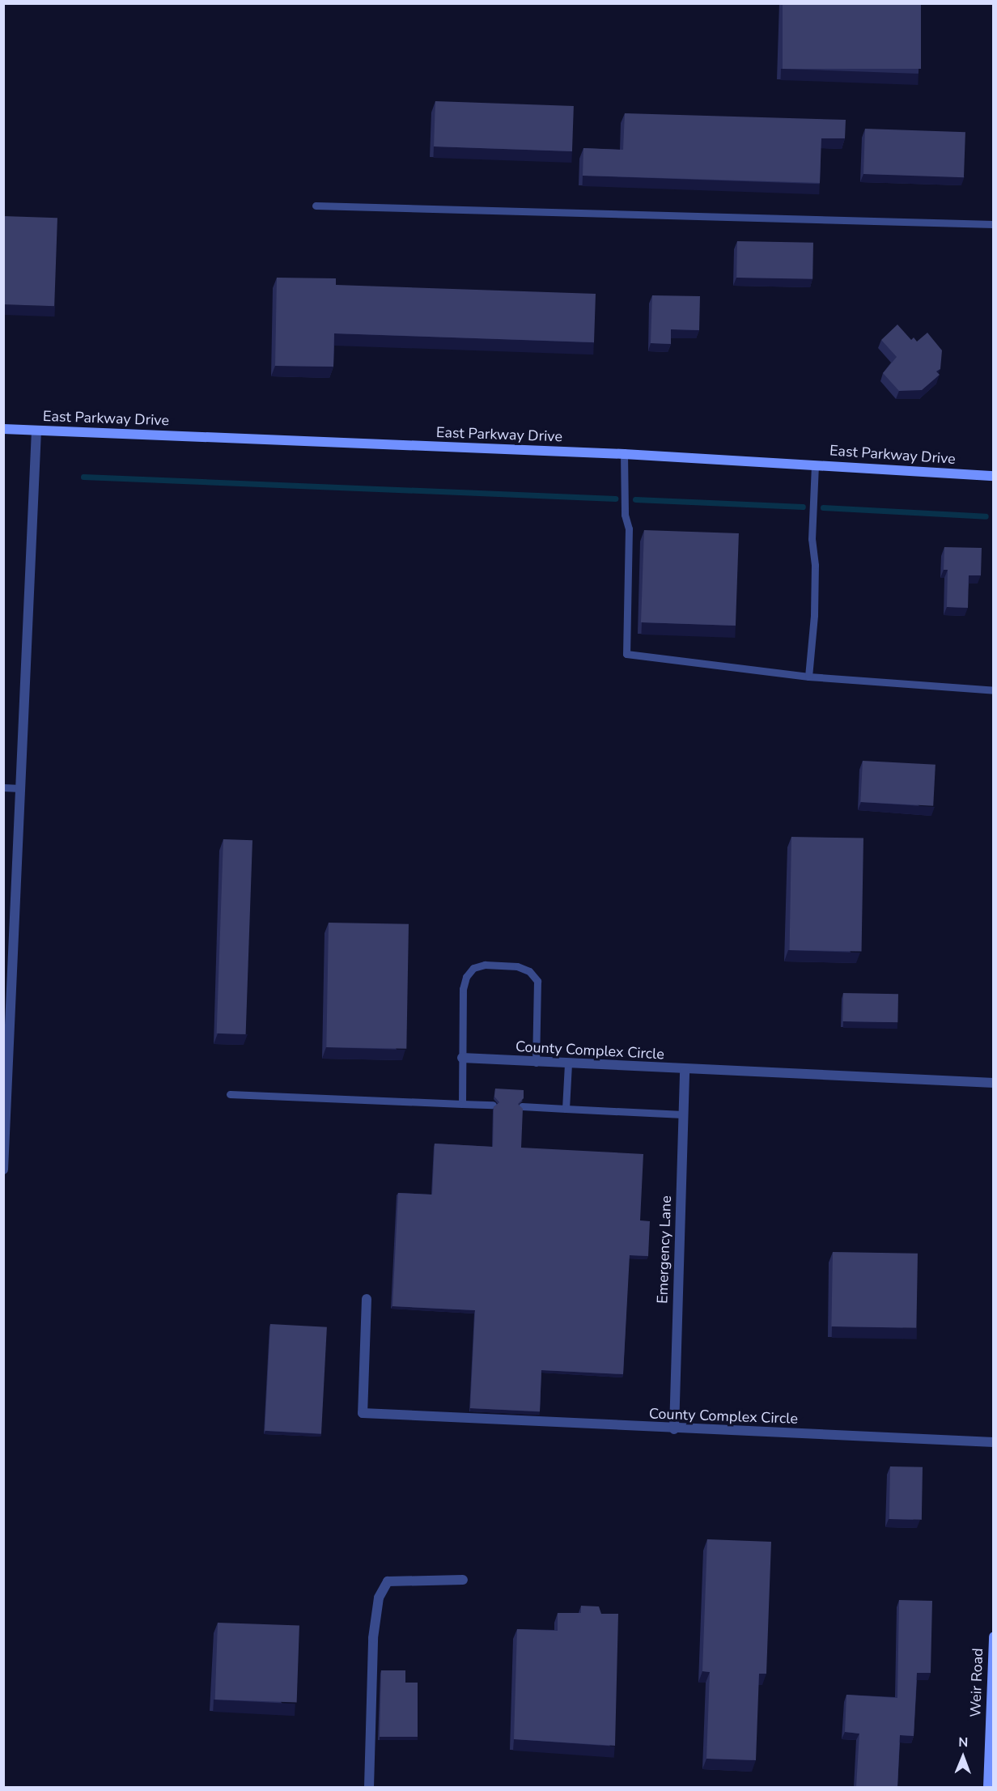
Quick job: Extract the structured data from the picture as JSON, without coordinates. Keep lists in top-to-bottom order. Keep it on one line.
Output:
{"streets":{"main road":["East Parkway Drive","Weir Road"],"street":["County Complex Circle","Emergency Lane"]},"crossings":[["County Complex Circle","Emergency Lane"]],"north":"top"}
